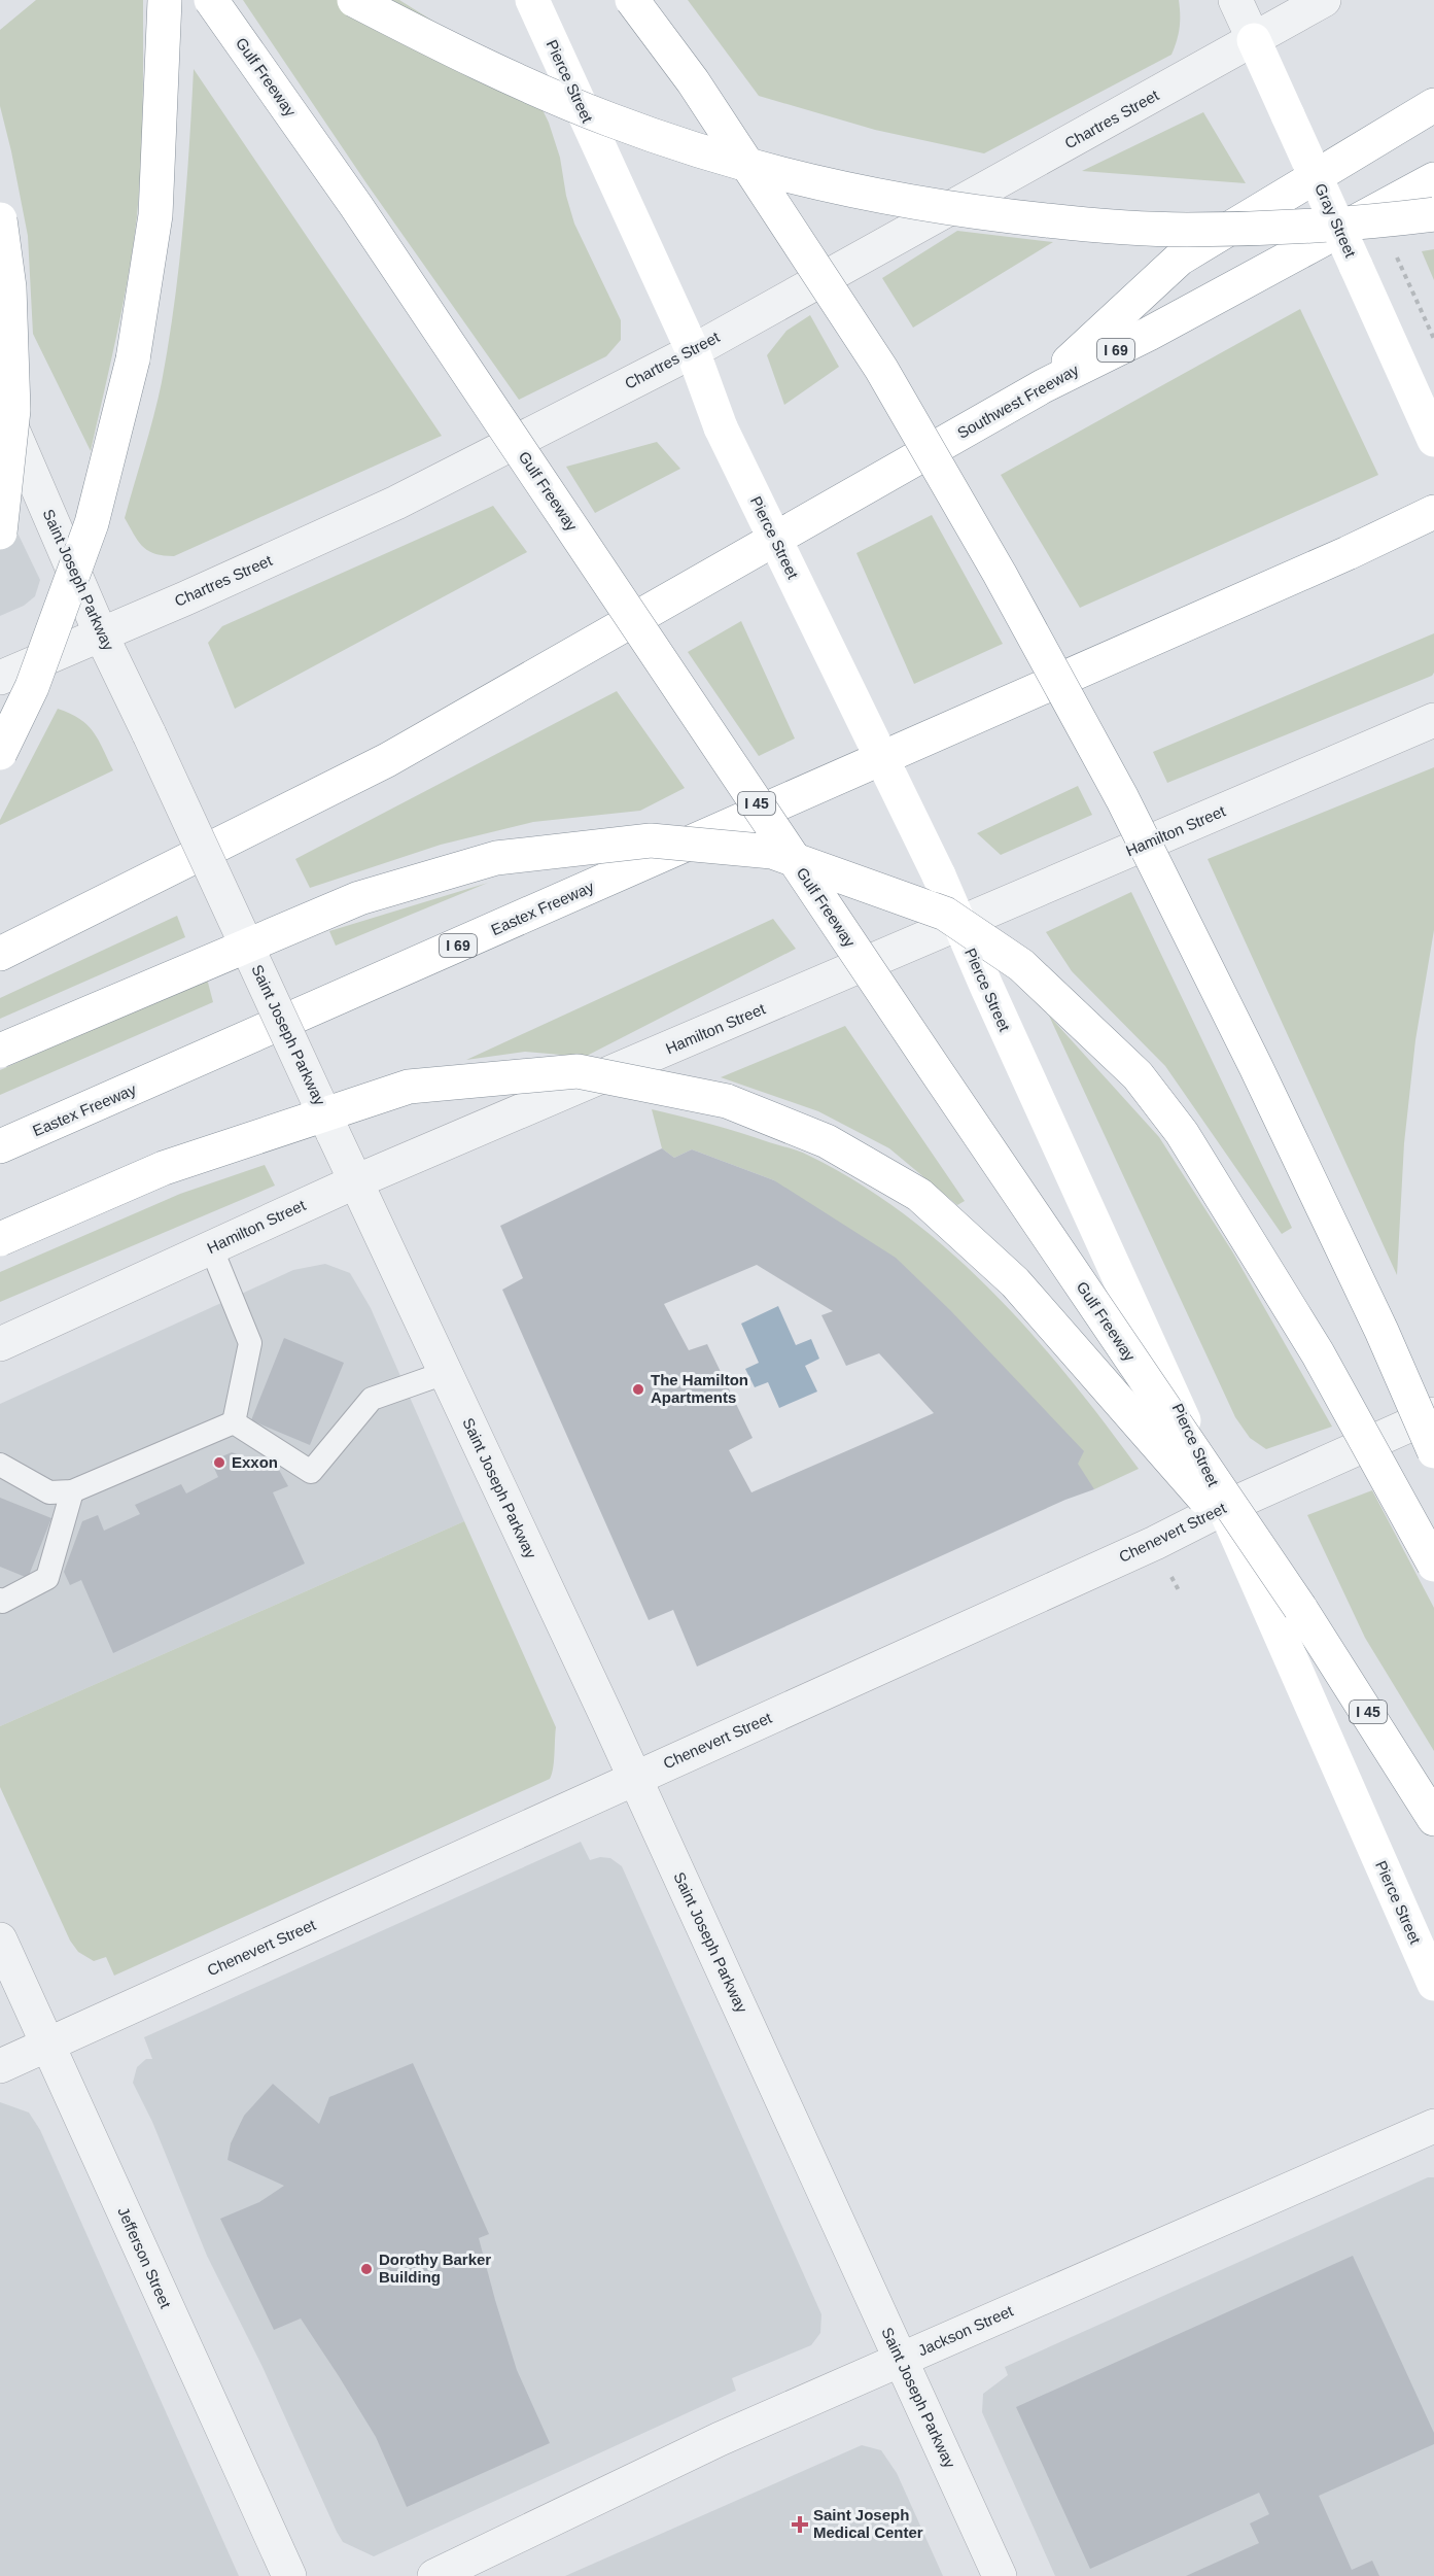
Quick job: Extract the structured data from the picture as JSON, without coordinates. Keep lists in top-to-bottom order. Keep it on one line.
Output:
{"streets":{"main road":["Gulf Freeway","Pierce Street","Gray Street","I 69","Southwest Freeway","I 45","Eastex Freeway"],"street":["Chartres Street","Saint Joseph Parkway","Hamilton Street","Chenevert Street","Jefferson Street","Jackson Street"]},"crossings":[["Pierce Street","Chartres Street"],["Pierce Street","Hamilton Street"],["Pierce Street","Chenevert Street"],["Chartres Street","Gray Street"],["Chartres Street","Saint Joseph Parkway"],["I 69","Eastex Freeway"],["Saint Joseph Parkway","Hamilton Street"],["Saint Joseph Parkway","Chenevert Street"],["Saint Joseph Parkway","Jackson Street"],["Chenevert Street","Jefferson Street"]],"places":{"other":["The Hamilton Apartments","Exxon","Dorothy Barker Building"],"health":["Saint Joseph Medical Center"]}}
